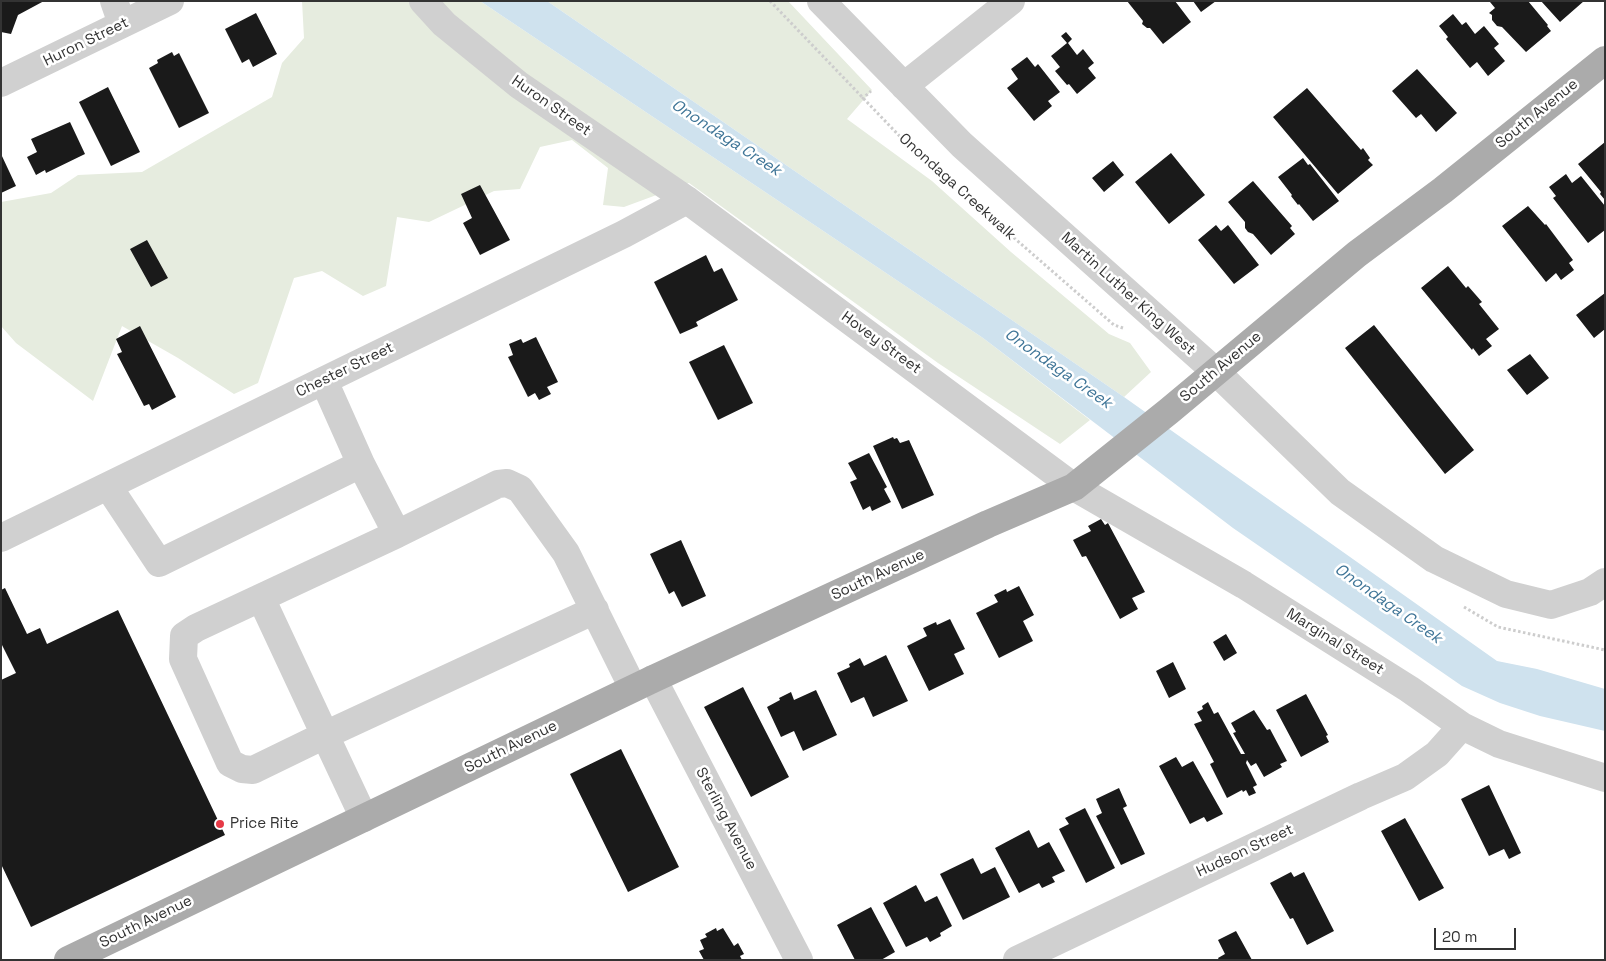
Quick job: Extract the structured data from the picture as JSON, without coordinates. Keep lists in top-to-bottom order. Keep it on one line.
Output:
{"streets":{"main road":["South Avenue"],"street":["Huron Street","Martin Luther King West","Hovey Street","Chester Street","Marginal Street","Sterling Avenue","Hudson Street"],"path":["Onondaga Creekwalk"]},"crossings":[["Huron Street","Hovey Street"],["Huron Street","Chester Street"],["South Avenue","Martin Luther King West"],["South Avenue","Hovey Street"],["South Avenue","Marginal Street"],["South Avenue","Sterling Avenue"],["Hovey Street","Chester Street"],["Hovey Street","Marginal Street"],["Marginal Street","Hudson Street"]],"water":["Onondaga Creek"],"places":["Price Rite"],"scale_bar":"20 m"}
